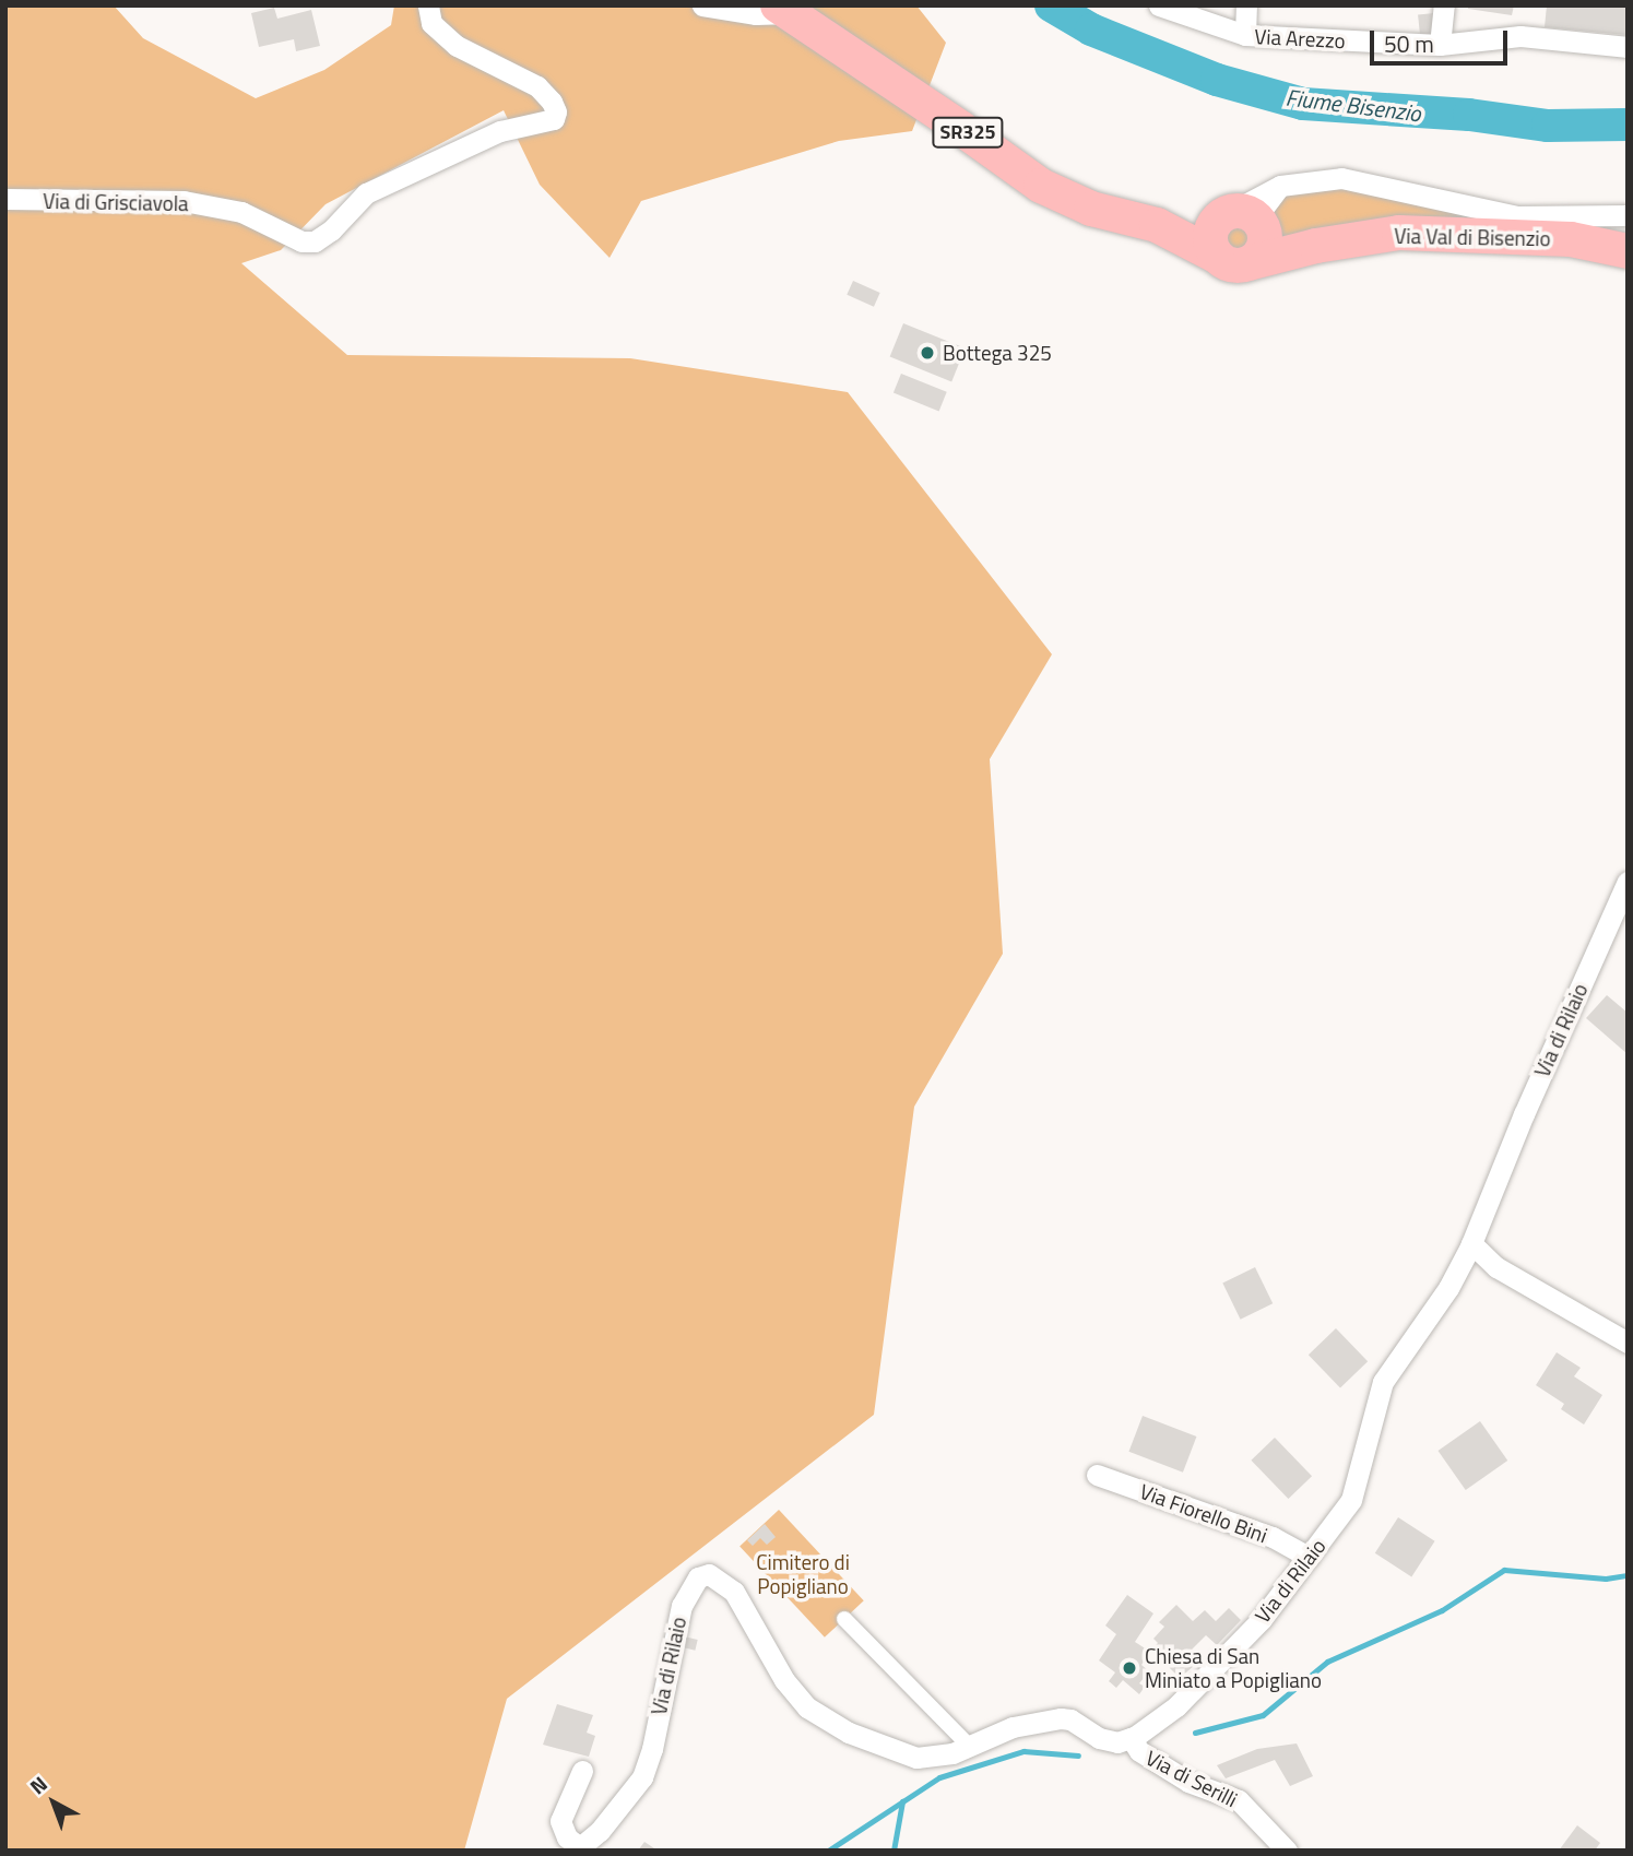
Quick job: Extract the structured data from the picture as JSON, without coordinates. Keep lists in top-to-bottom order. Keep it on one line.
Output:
{"streets":{"main road":["SR325","Via Val di Bisenzio"],"street":["Via Arezzo","Via di Grisciavola","Via di Rilaio","Via Fiorello Bini","Via di Serilli"]},"crossings":[["SR325","Via Val di Bisenzio"],["Via di Rilaio","Via Fiorello Bini"],["Via di Rilaio","Via di Serilli"]],"water":["Fiume Bisenzio"],"parks":["Cimitero di Popigliano"],"places":["Bottega 325","Chiesa di San Miniato a Popigliano"],"scale_bar":"50 m","north":"top left"}
